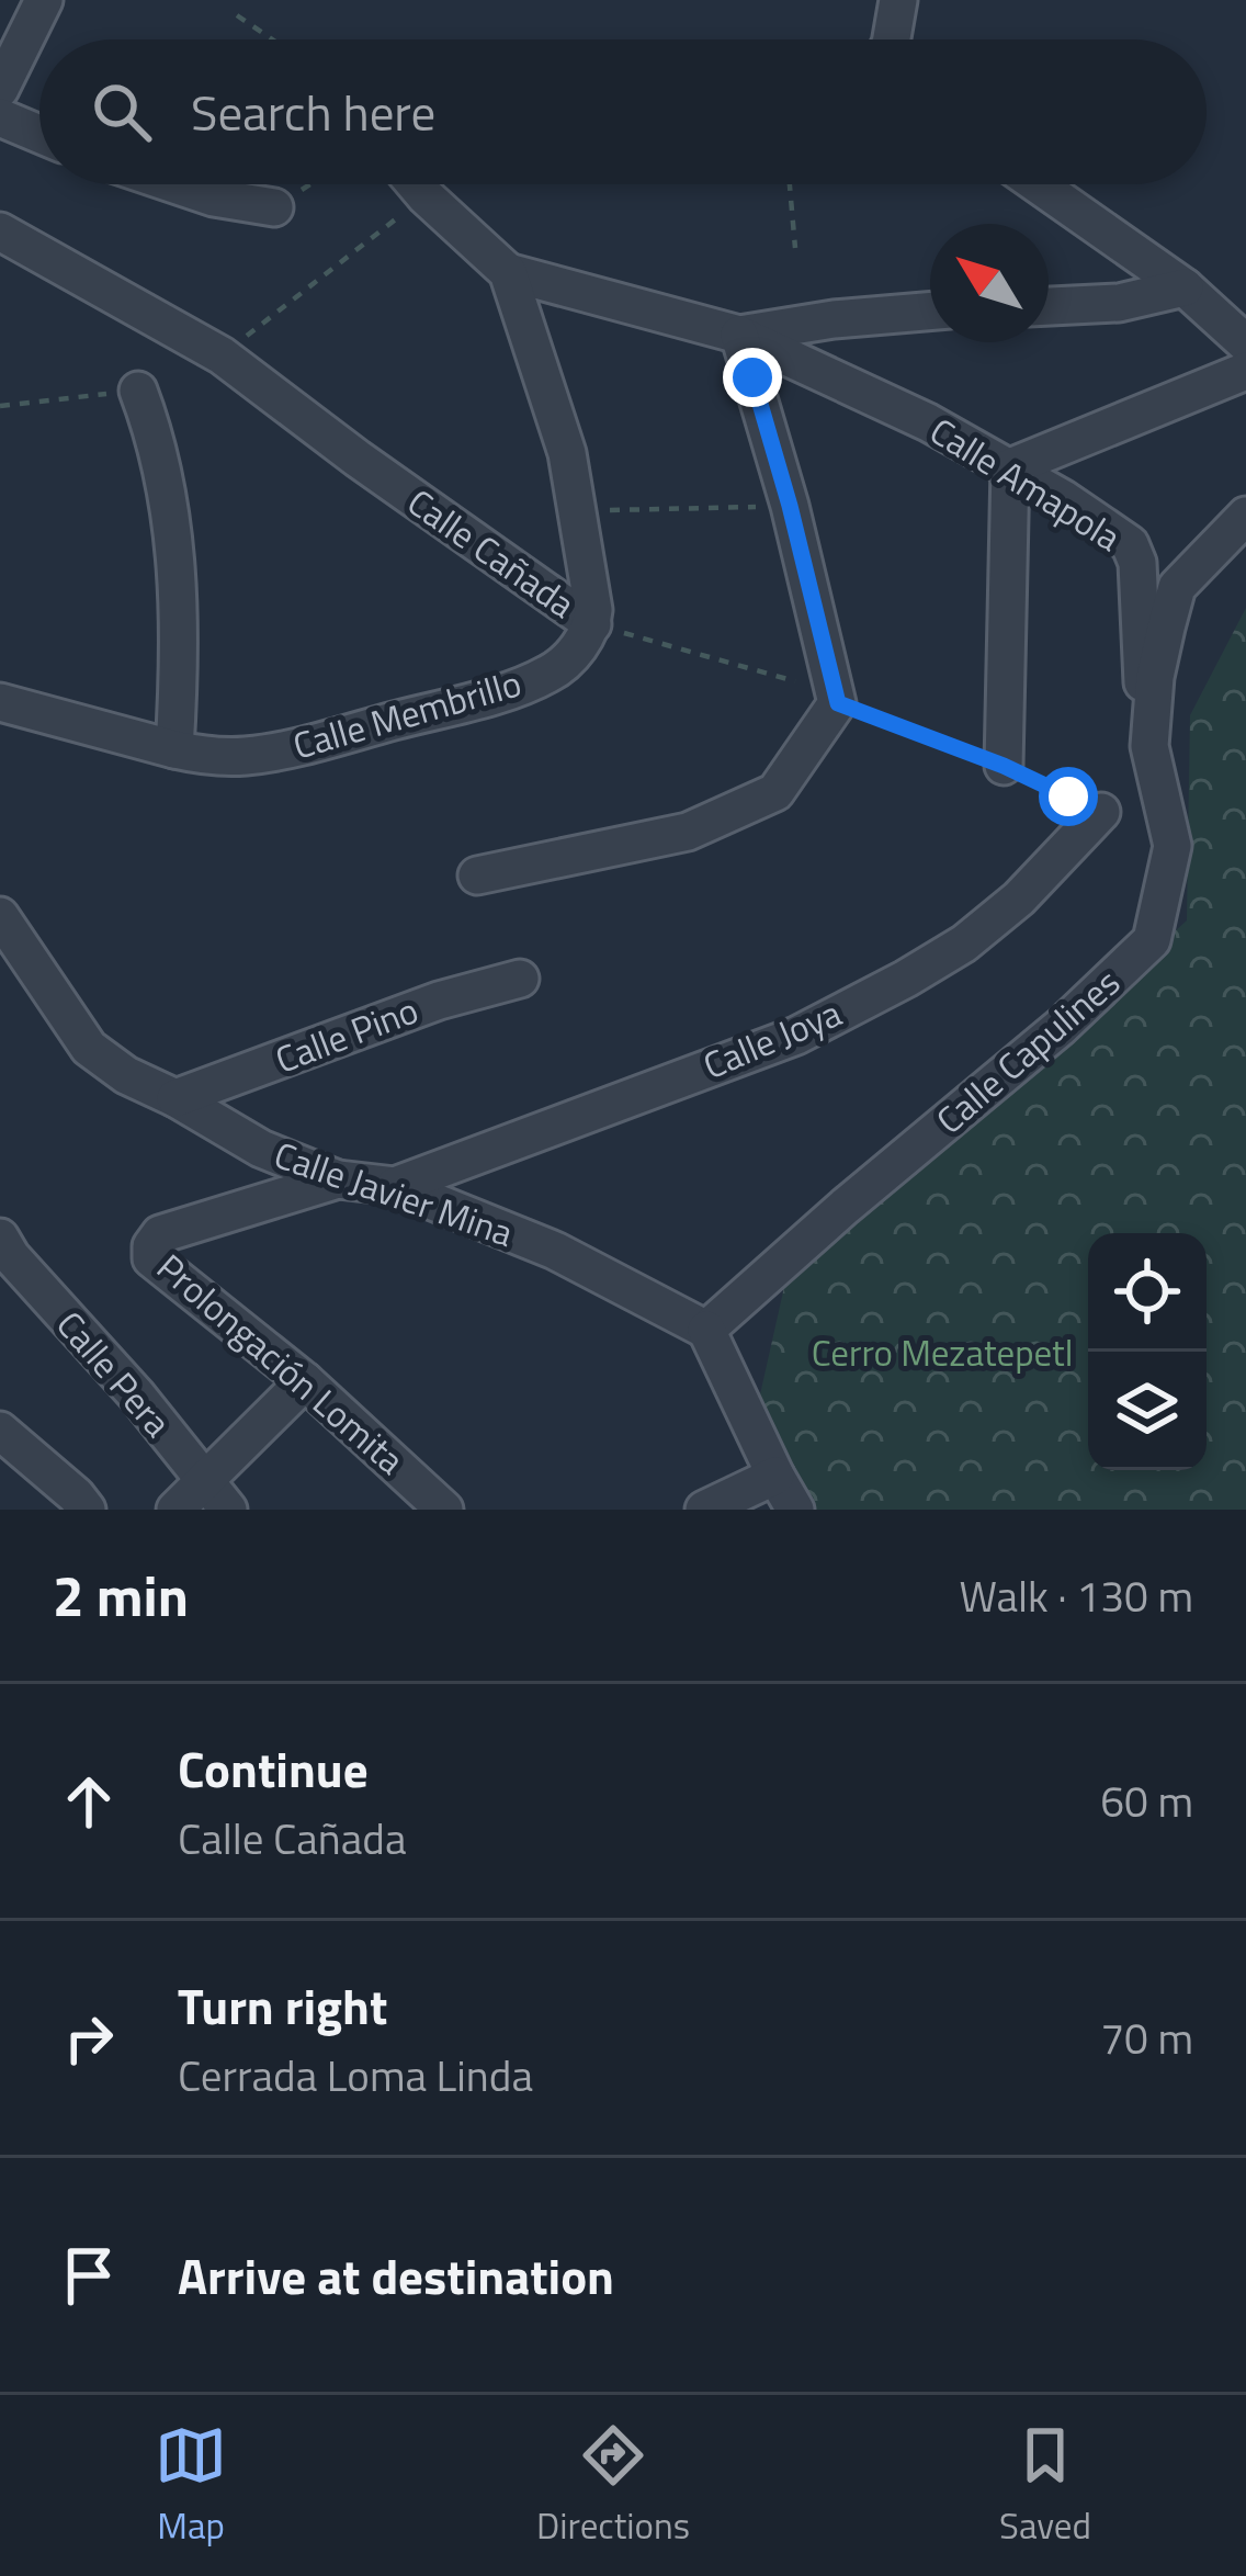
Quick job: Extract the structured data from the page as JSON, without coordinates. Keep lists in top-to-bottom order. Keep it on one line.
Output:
{"streets":{"street":["Calle Amapola","Calle Cañada","Calle Membrillo","Calle Pino","Calle Joya","Calle Capulines","Calle Javier Mina","Prolongación Lomita","Calle Pera"]},"crossings":[["Calle Amapola","Calle Capulines"],["Calle Cañada","Calle Membrillo"],["Calle Cañada","Calle Joya"],["Calle Pino","Calle Javier Mina"],["Calle Joya","Calle Javier Mina"],["Calle Capulines","Calle Javier Mina"],["Calle Javier Mina","Prolongación Lomita"]],"parks":["Cerro Mezatepetl"],"north":"top left","page":{"search":"Search here","heading":["2 min","Walk · 130 m"],"list":[["Continue","Calle Cañada","60 m"],["Turn right","Cerrada Loma Linda","70 m"],"Arrive at destination"],"nav":["Map","Directions","Saved"]}}
